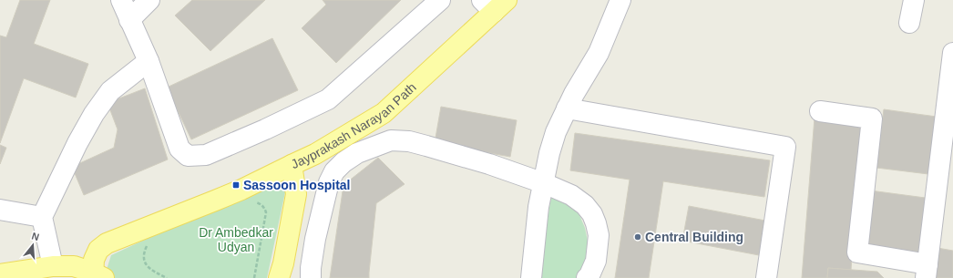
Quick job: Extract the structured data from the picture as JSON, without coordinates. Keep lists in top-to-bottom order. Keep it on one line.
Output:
{"streets":{"main road":["Jayprakash Narayan Path"]},"parks":["Dr Ambedkar Udyan"],"places":{"transit":["Sassoon Hospital"],"other":["Central Building"]},"north":"top"}
